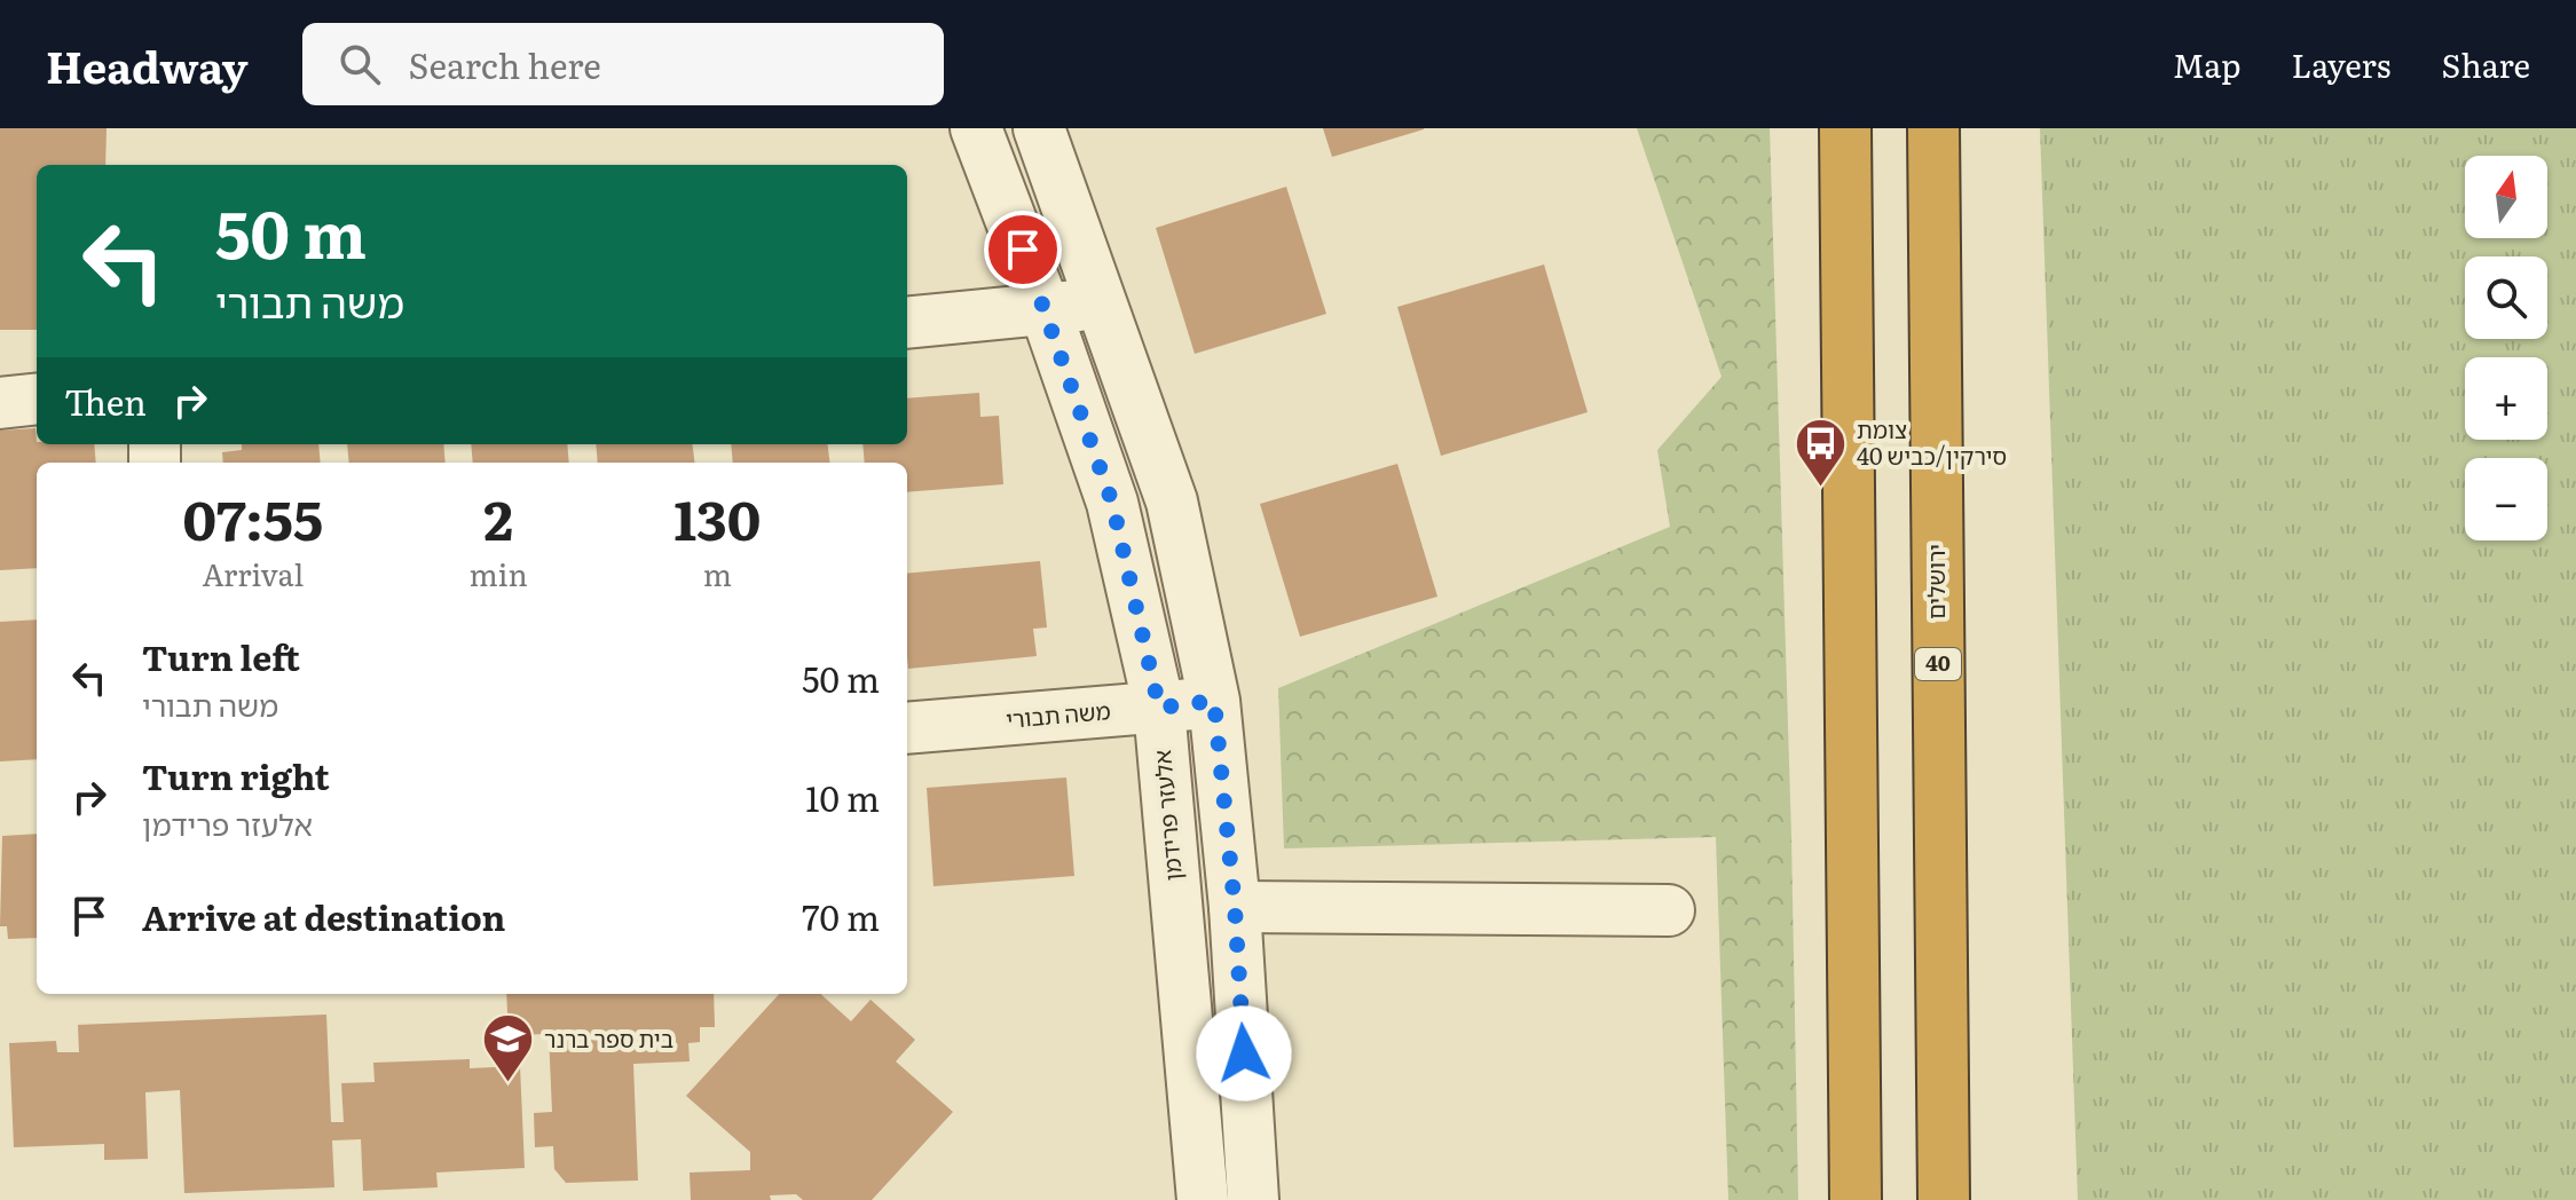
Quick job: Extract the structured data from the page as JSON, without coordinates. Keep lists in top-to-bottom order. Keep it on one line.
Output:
{"streets":{"highway":["ירושלים","40"],"street":["משה תבורי","אלעזר פרידמן"]},"crossings":[["משה תבורי","אלעזר פרידמן"]],"places":{"bus stop":["צומת סירקין/כביש 40"],"school or university":["בית ספר ברנר"]},"north":"top","page":{"header":"Headway","search":"Search here","nav":["Map","Layers","Share"],"map_buttons":["+","−"],"turn":["50 m","משה תבורי"],"then":"Then","eta":["07:55","Arrival","2","min","130","m"],"list":[{"name":"Turn left","note":"משה תבורי","value":"50 m"},{"name":"Turn right","note":"אלעזר פרידמן","value":"10 m"},{"name":"Arrive at destination","value":"70 m"}]}}
